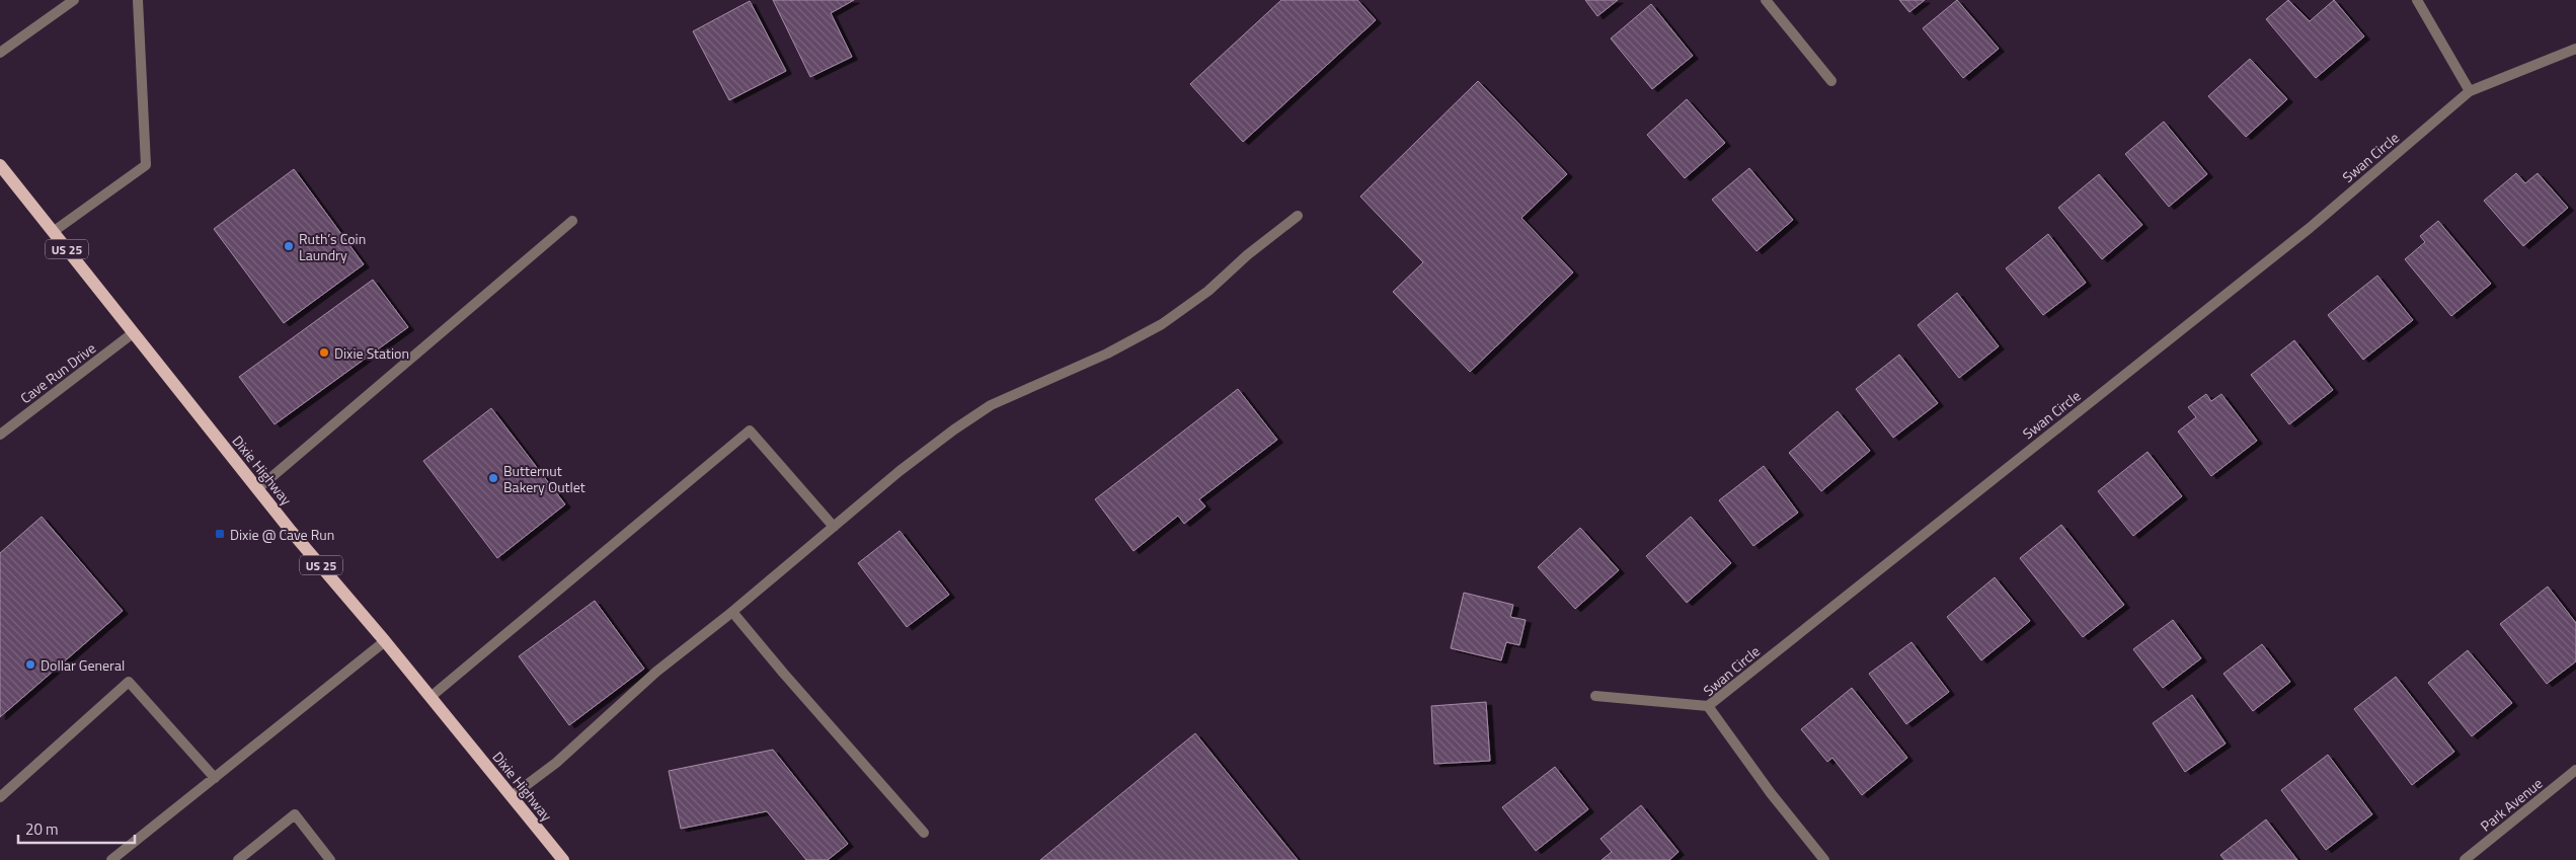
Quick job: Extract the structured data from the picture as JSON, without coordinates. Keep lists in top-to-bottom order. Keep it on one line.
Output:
{"streets":{"main road":["US 25","Dixie Highway"],"street":["Swan Circle","Cave Run Drive","Park Avenue"]},"crossings":[["Cave Run Drive","Dixie Highway"]],"places":{"other":["Ruth’s Coin Laundry","Dixie Station","Butternut Bakery Outlet","Dollar General"],"transit":["Dixie @ Cave Run"]},"scale_bar":"20 m"}
